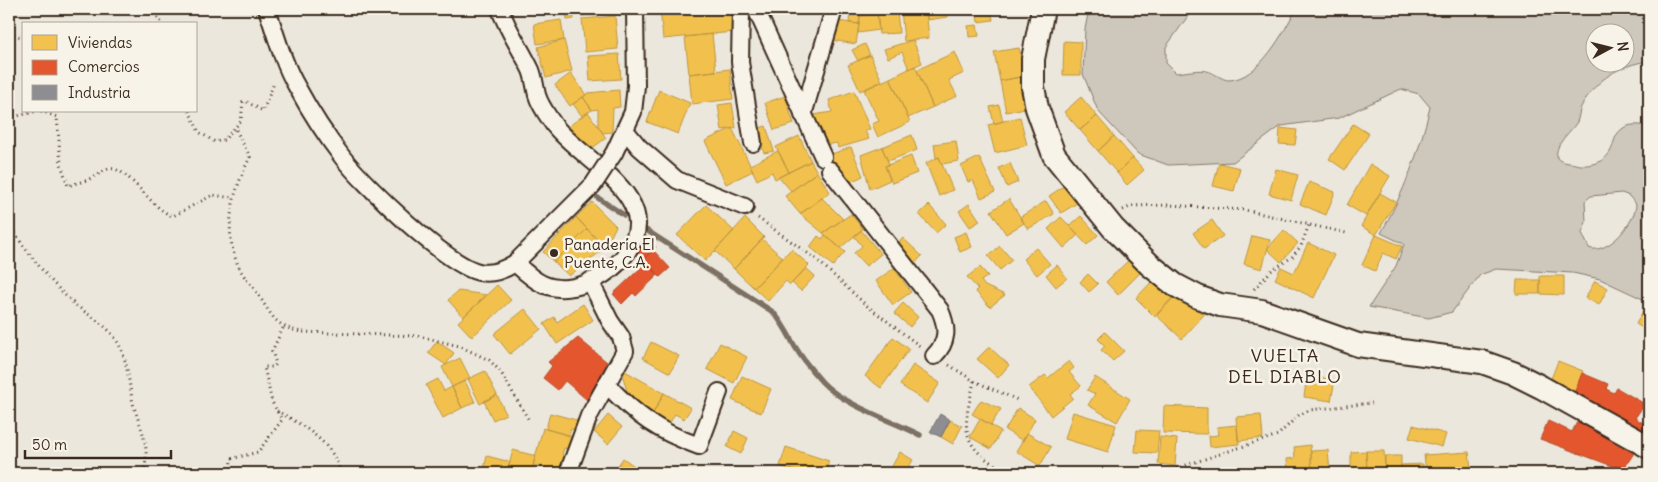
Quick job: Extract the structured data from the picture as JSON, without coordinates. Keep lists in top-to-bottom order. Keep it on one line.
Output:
{"districts":["VUELTA DEL DIABLO"],"places":["Panadería El Puente, C.A."],"legend":["Viviendas","Comercios","Industria"],"scale_bar":"50 m","north":"right"}
